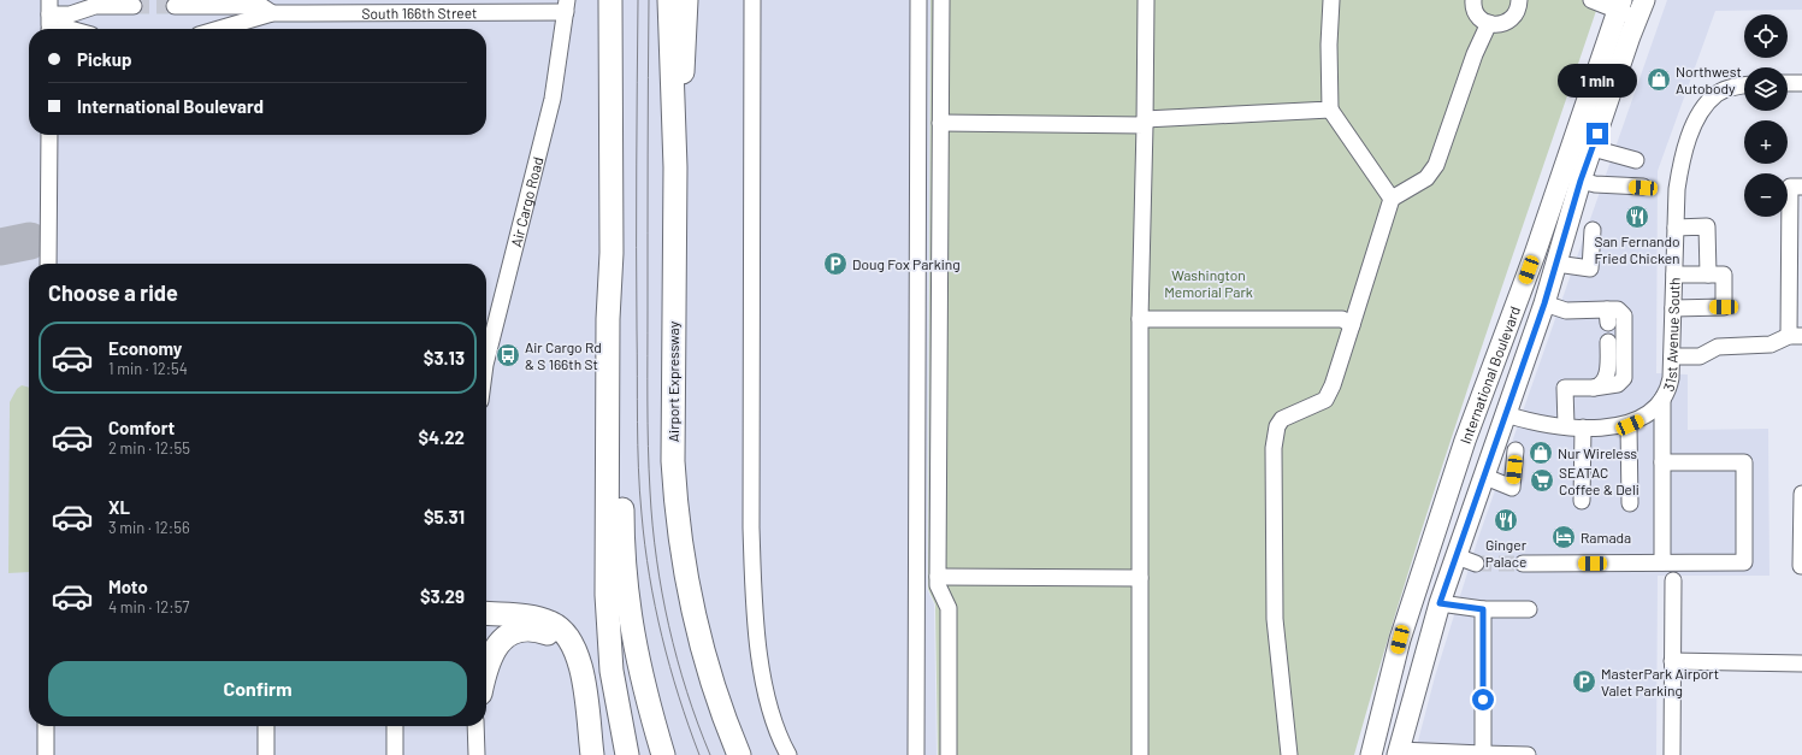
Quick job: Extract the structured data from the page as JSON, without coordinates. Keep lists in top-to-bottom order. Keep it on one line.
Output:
{"streets":{"highway":["Airport Expressway"],"main road":["International Boulevard"],"street":["South 166th Street","Air Cargo Road","31st Avenue South"]},"crossings":[["South 166th Street","Air Cargo Road"]],"parks":["Washington Memorial Park"],"places":{"shop":["Northwest Autobody","Nur Wireless"],"restaurant":["San Fernando Fried Chicken","Ginger Palace"],"parking":["Doug Fox Parking","MasterPark Airport Valet Parking"],"bus stop":["Air Cargo Rd & S 166th St"],"supermarket":["SEATAC Coffee & Deli"],"hotel":["Ramada"]},"page":{"map_buttons":["+","−"],"banner":["Pickup","International Boulevard"],"bubble":"1 min","heading":"Choose a ride","list":[{"name":"Economy","note":"1 min · 12:54","value":"$3.13"},{"name":"Comfort","note":"2 min · 12:55","value":"$4.22"},{"name":"XL","note":"3 min · 12:56","value":"$5.31"},{"name":"Moto","note":"4 min · 12:57","value":"$3.29"}],"buttons":"Confirm"}}
